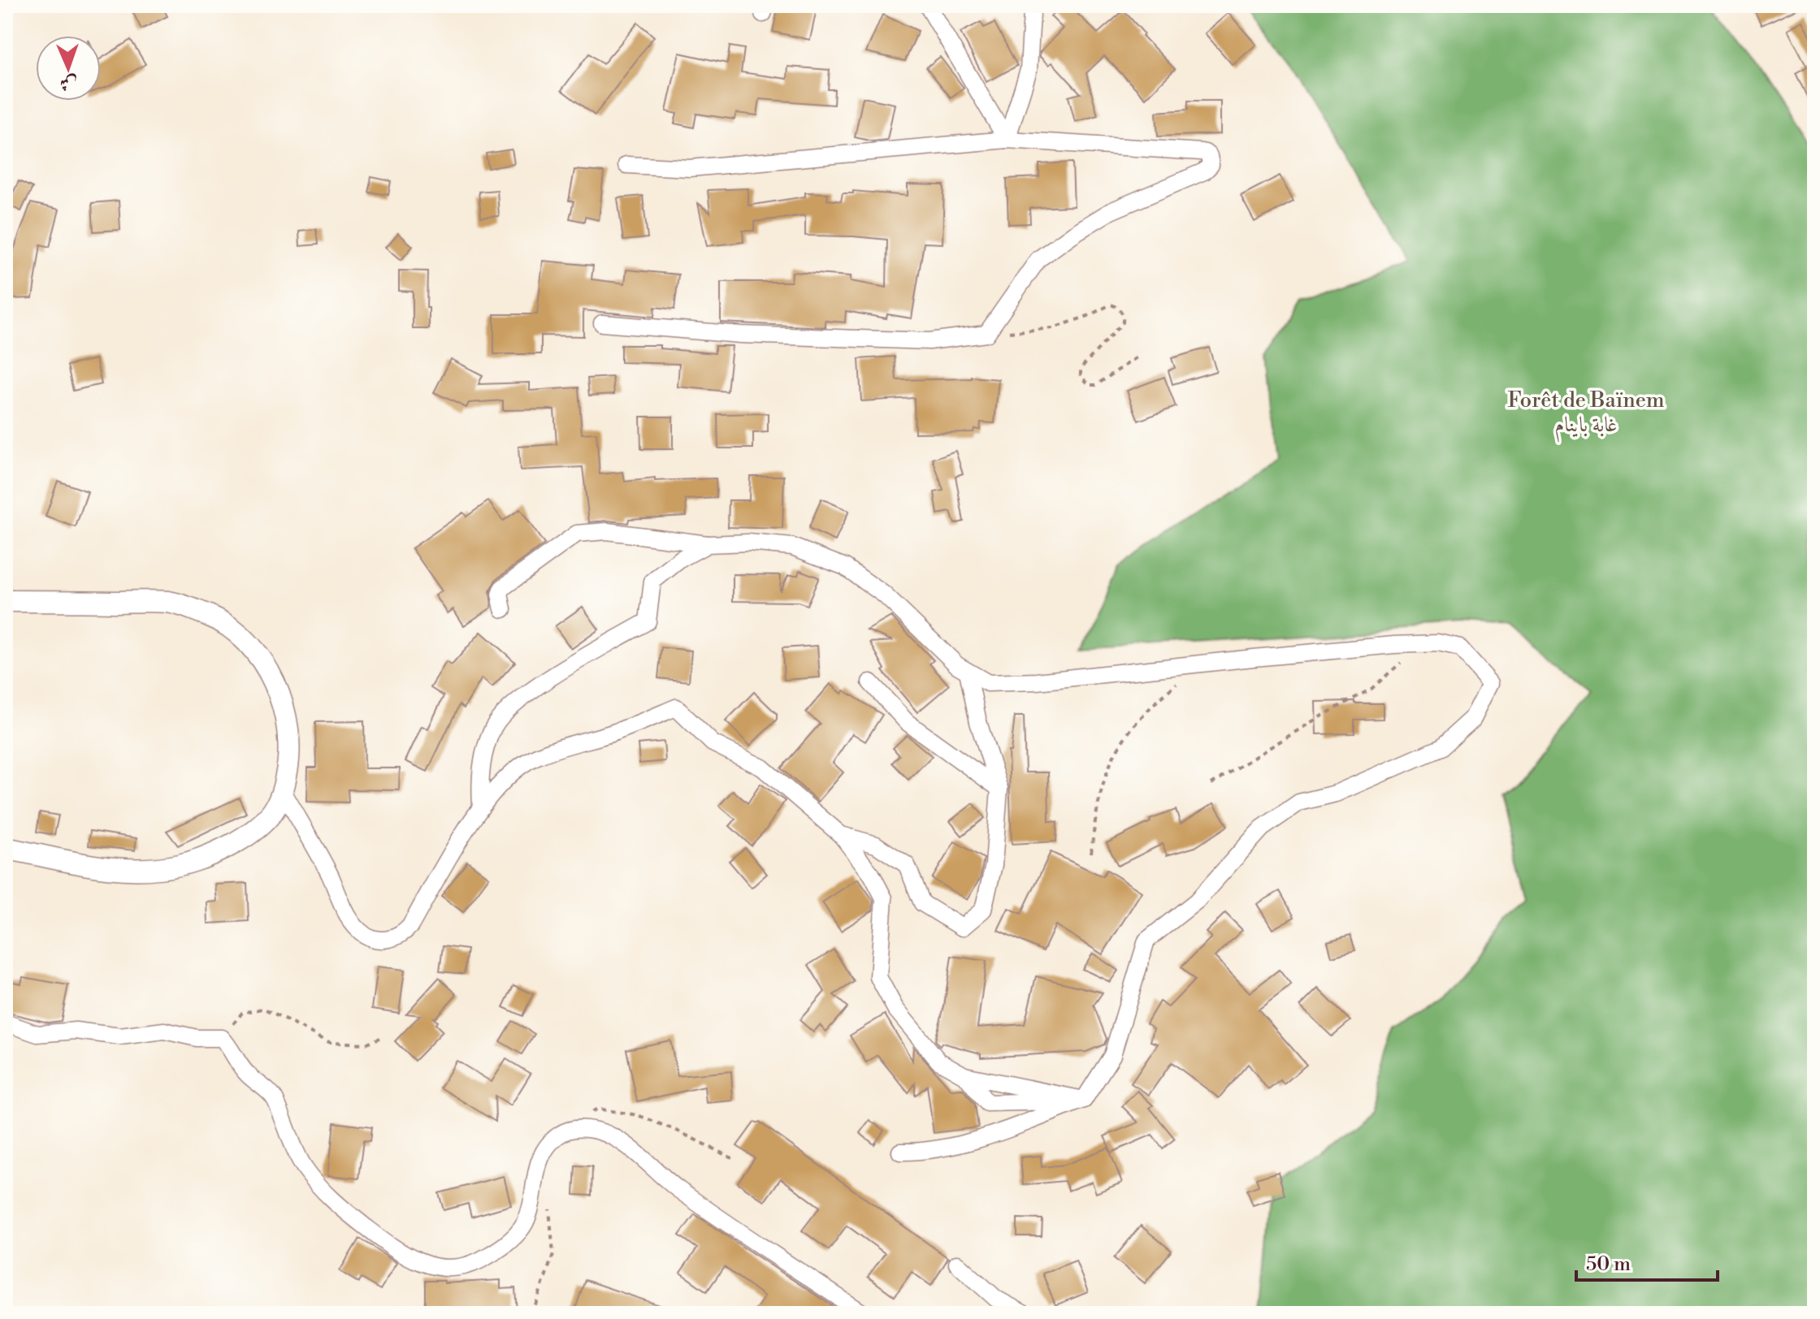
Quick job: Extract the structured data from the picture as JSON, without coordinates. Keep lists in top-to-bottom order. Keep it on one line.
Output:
{"parks":["Forêt de Baïnem غابة باينام"],"scale_bar":"50 m","north":"bottom"}
